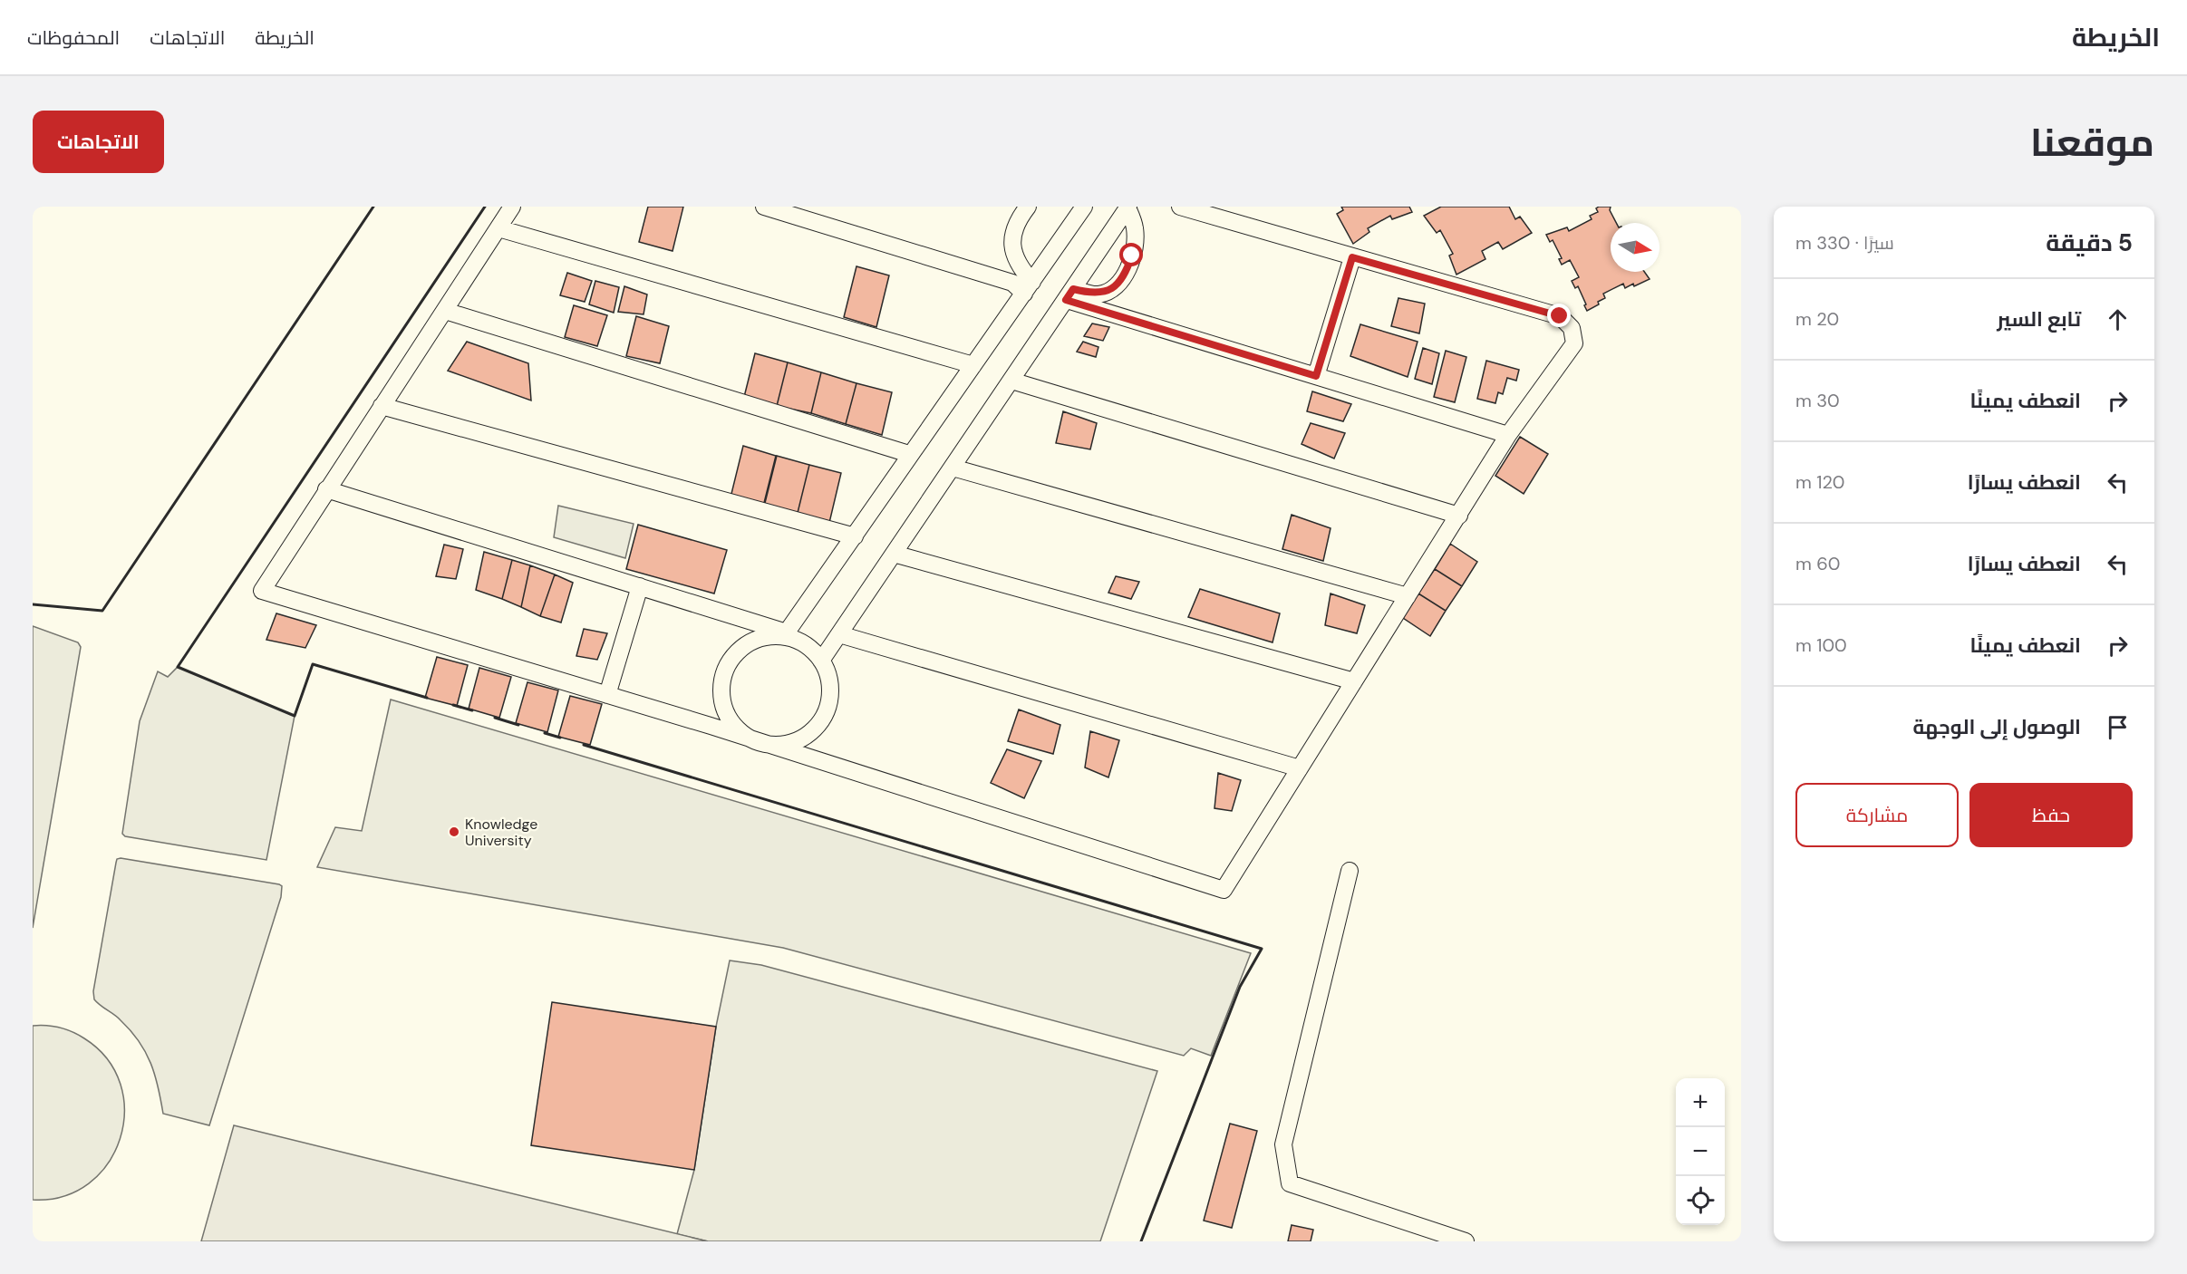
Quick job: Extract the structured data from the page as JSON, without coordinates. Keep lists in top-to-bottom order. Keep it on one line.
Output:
{"places":["Knowledge University"],"north":"right","page":{"header":"الخريطة","nav":["الخريطة","الاتجاهات","المحفوظات"],"title":"موقعنا","buttons":["الاتجاهات",["حفظ","مشاركة"]],"heading":["5 دقيقة","سيرًا · 330 m"],"list":[["تابع السير","20 m"],["انعطف يمينًا","30 m"],["انعطف يسارًا","120 m"],["انعطف يسارًا","60 m"],["انعطف يمينًا","100 m"],"الوصول إلى الوجهة"],"map_buttons":["+","−"]}}
